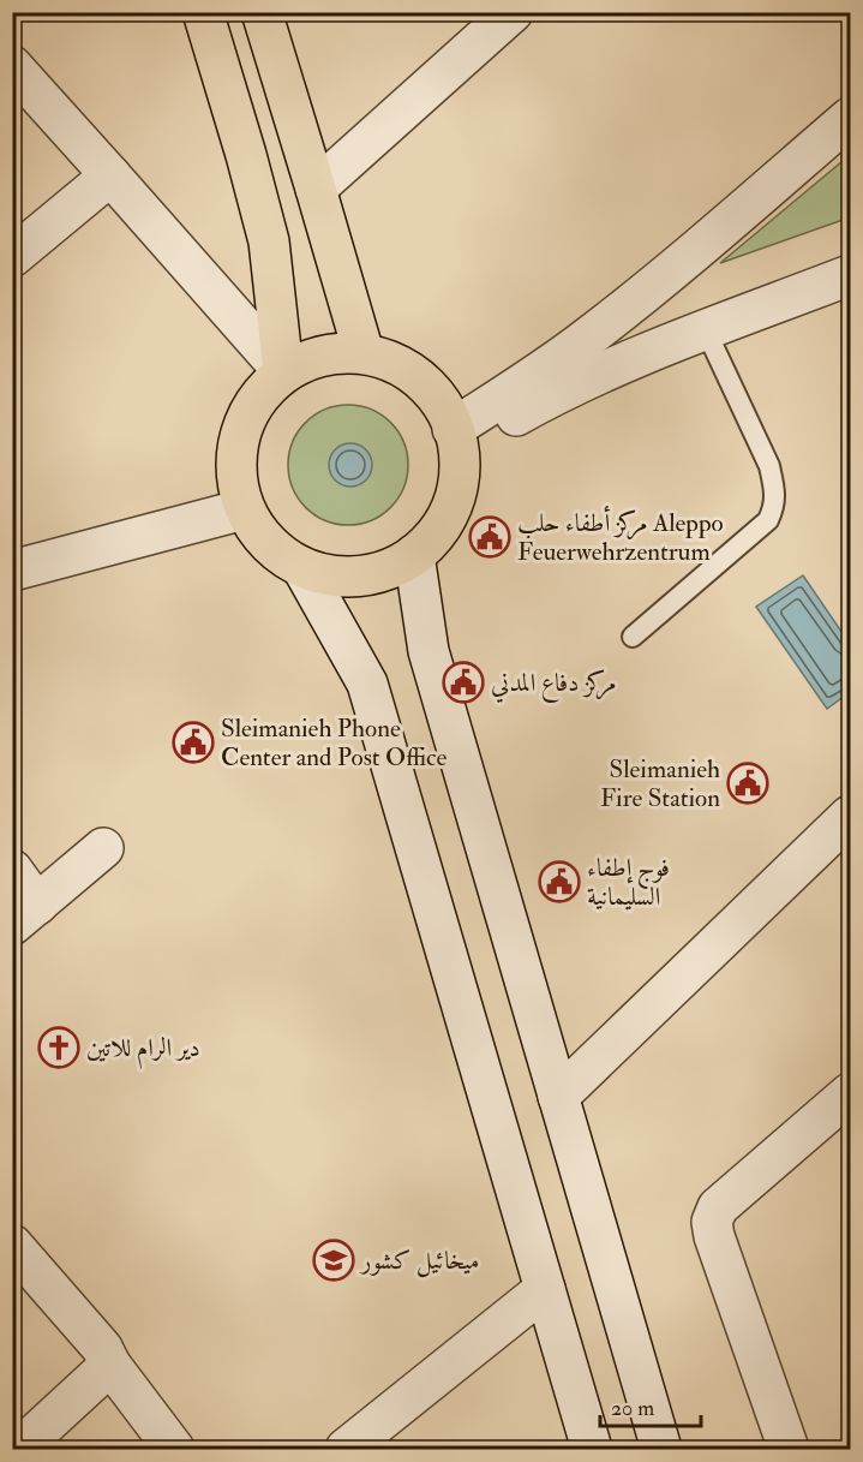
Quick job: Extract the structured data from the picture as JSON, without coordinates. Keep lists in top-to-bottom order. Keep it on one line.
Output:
{"places":{"public building":["مركز أطفاء حلب Aleppo Feuerwehrzentrum","مركز دفاع المدني","Sleimanieh Phone Center and Post Office","Sleimanieh Fire Station","فوج إطفاء السليمانية"],"church":["دير الرام للاتين"],"school or university":["ميخائيل كشور"]},"scale_bar":"20 m"}
